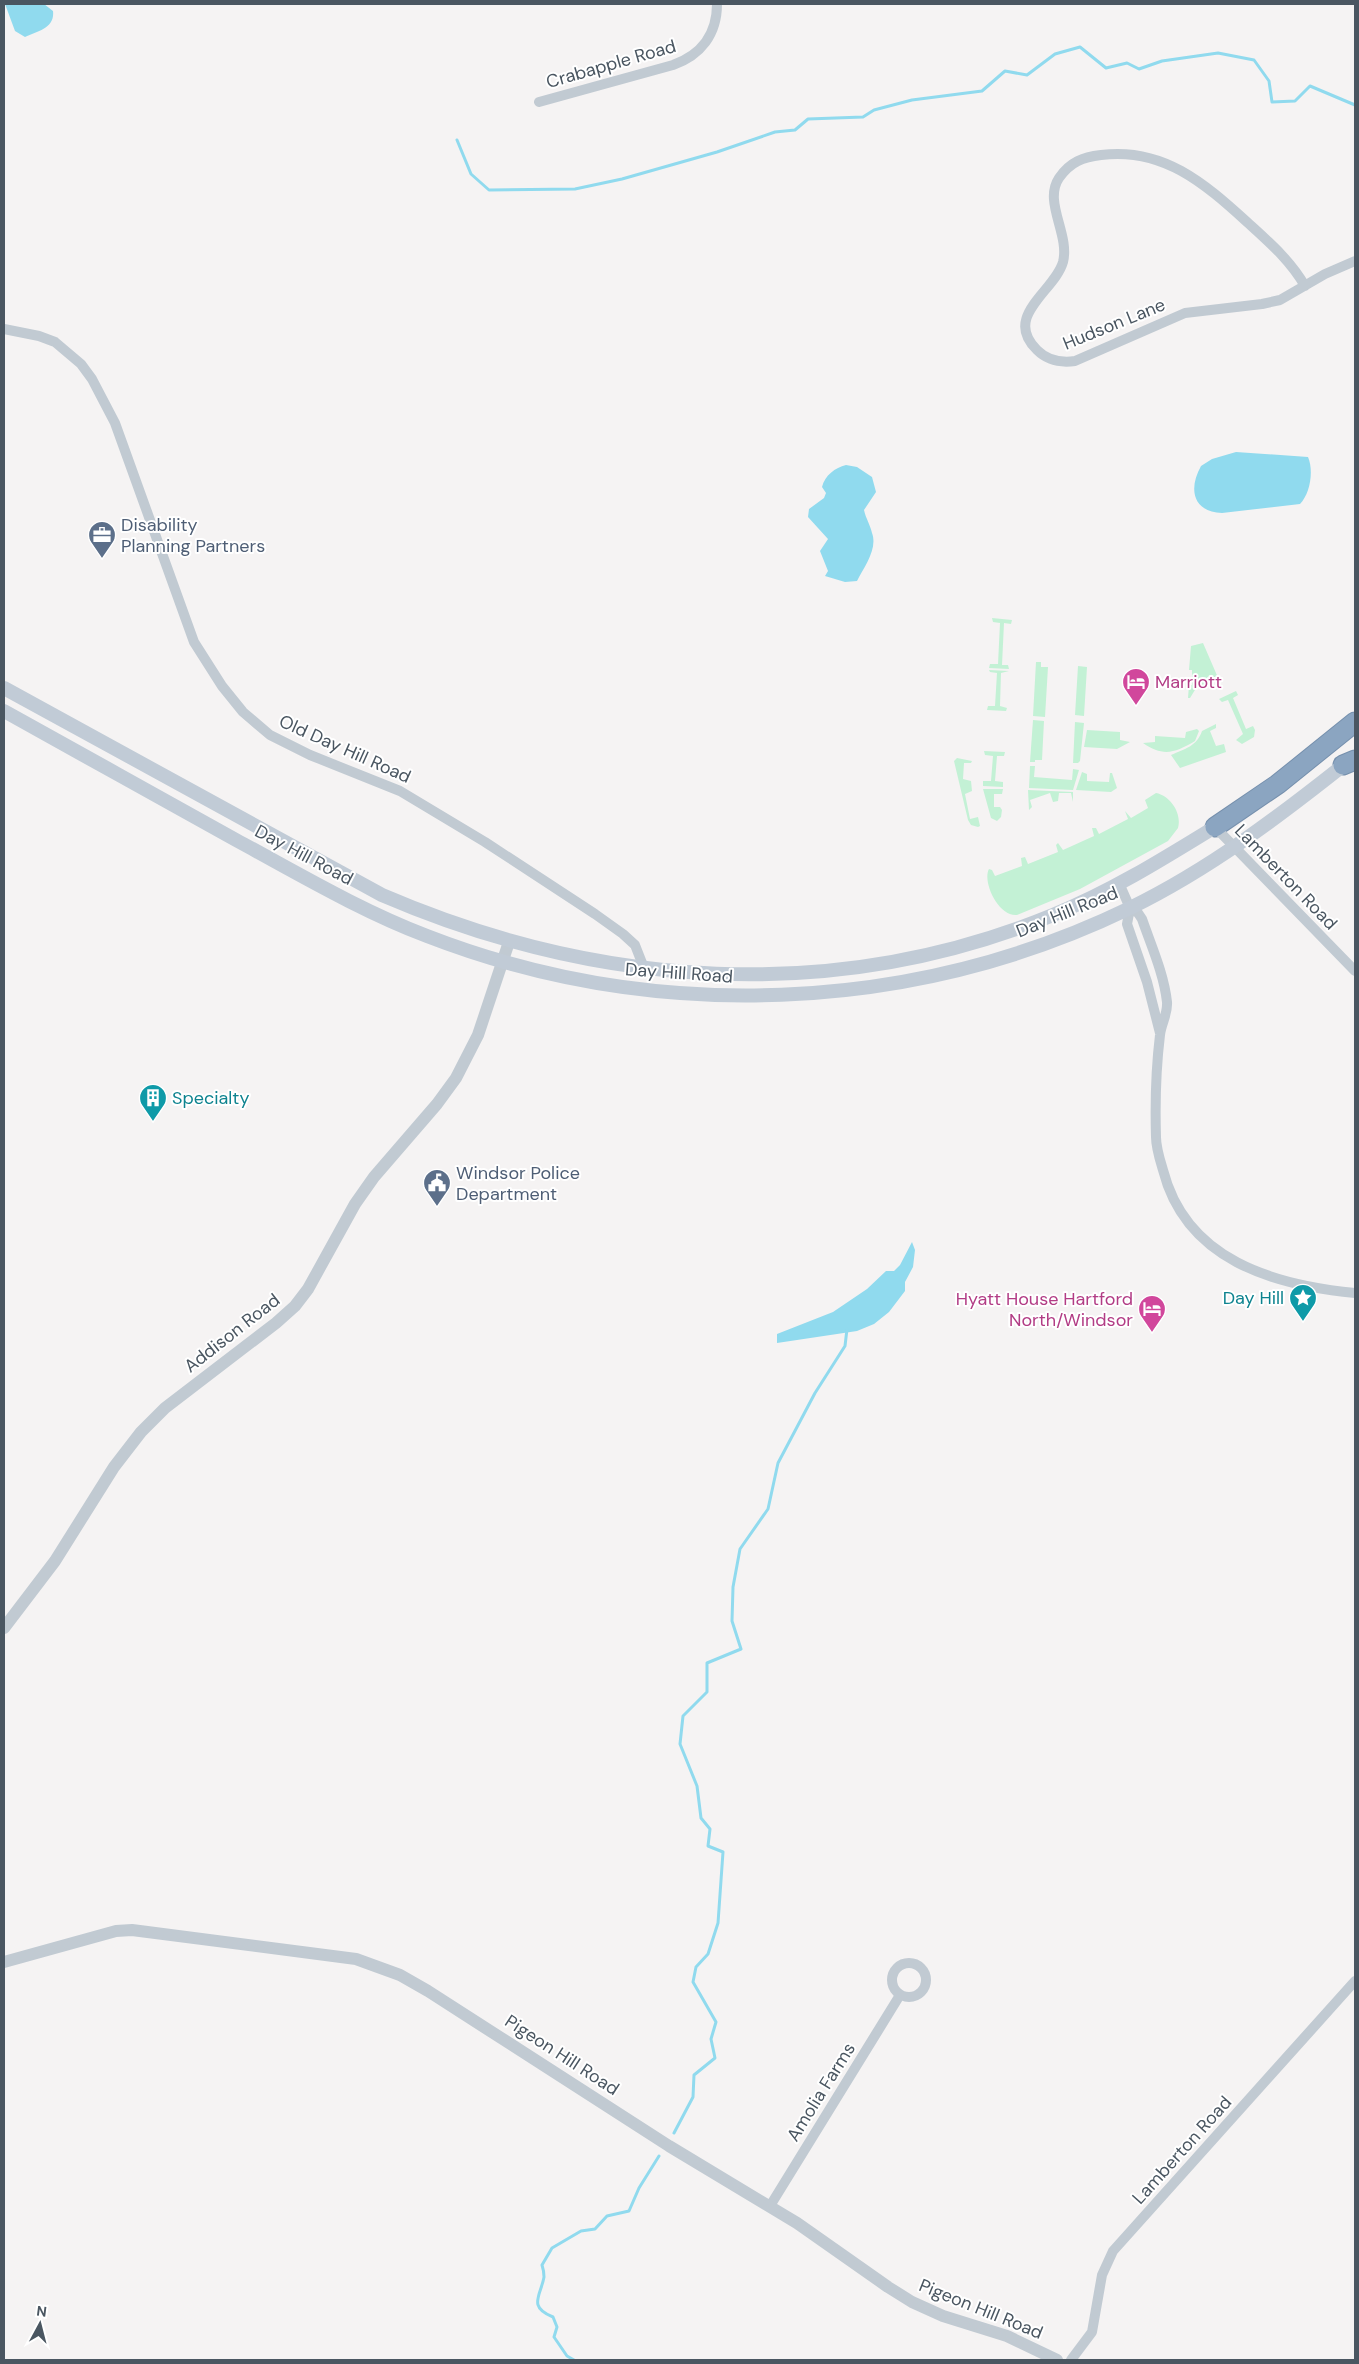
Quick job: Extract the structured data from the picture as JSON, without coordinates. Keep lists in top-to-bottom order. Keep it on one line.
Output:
{"streets":{"main road":["Day Hill Road"],"street":["Crabapple Road","Hudson Lane","Old Day Hill Road","Lamberton Road","Addison Road","Pigeon Hill Road","Amolia Farms"]},"crossings":[["Old Day Hill Road","Day Hill Road"],["Day Hill Road","Lamberton Road"],["Day Hill Road","Addison Road"],["Pigeon Hill Road","Amolia Farms"]],"places":{"office":["Disability Planning Partners"],"hotel":["Marriott","Hyatt House Hartford North/Windsor"],"building":["Specialty"],"public building":["Windsor Police Department"],"place":["Day Hill"]},"north":"top"}
